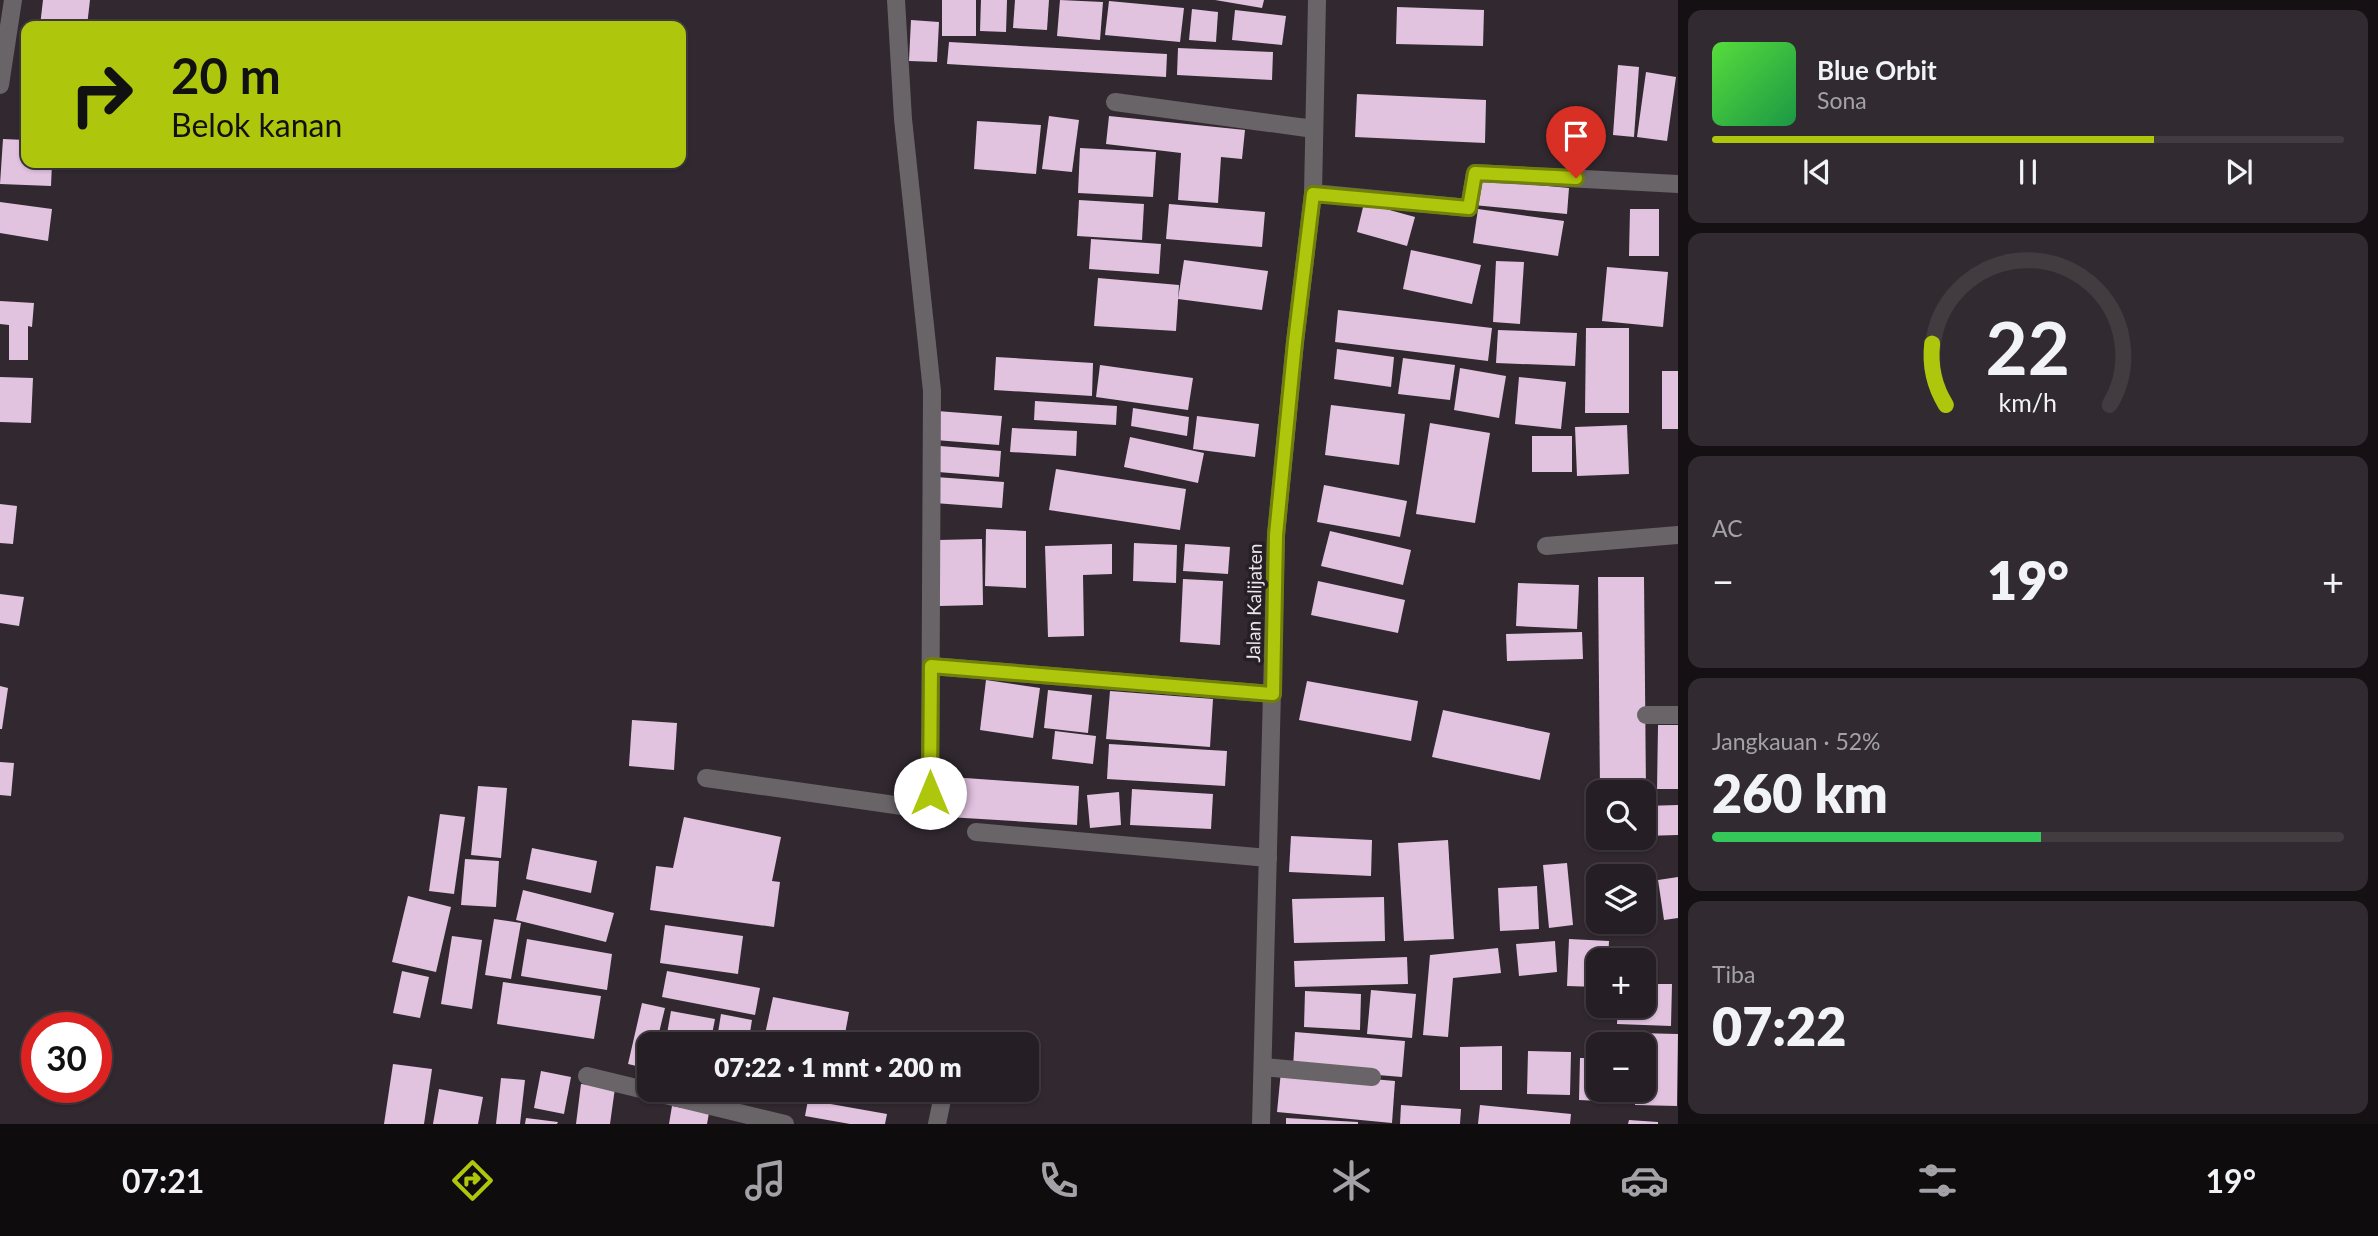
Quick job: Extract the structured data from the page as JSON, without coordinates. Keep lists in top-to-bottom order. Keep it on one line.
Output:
{"streets":{"street":["Jalan Kalijaten"]},"page":{"turn":["20 m","Belok kanan"],"song":["Blue Orbit","Sona"],"tile":["AC",["Jangkauan · 52%","260 km"],["Tiba","07:22"]],"heat":["−","19°","+"],"map_buttons":["+","−"],"limit":"30","trip":"07:22 · 1 mnt · 200 m","tabs":["07:21","19°"],"gauge":["22","km/h"]}}
